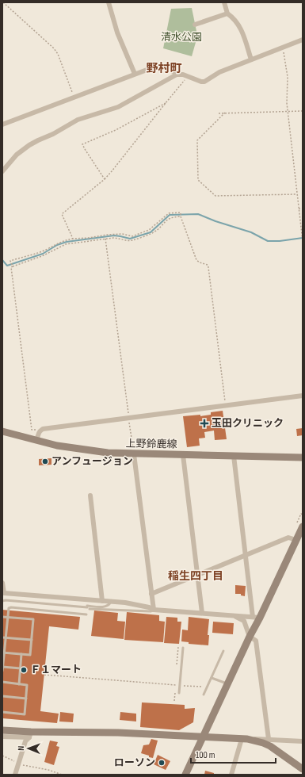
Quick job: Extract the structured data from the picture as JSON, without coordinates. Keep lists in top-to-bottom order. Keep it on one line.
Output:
{"streets":{"street":["上野鈴鹿線"]},"districts":["野村町","稲生四丁目"],"parks":["清水公園"],"places":{"health":["玉田クリニック"],"other":["アンフュージョン","Ｆ１マート","ローソン"]},"scale_bar":"100 m","north":"left"}
